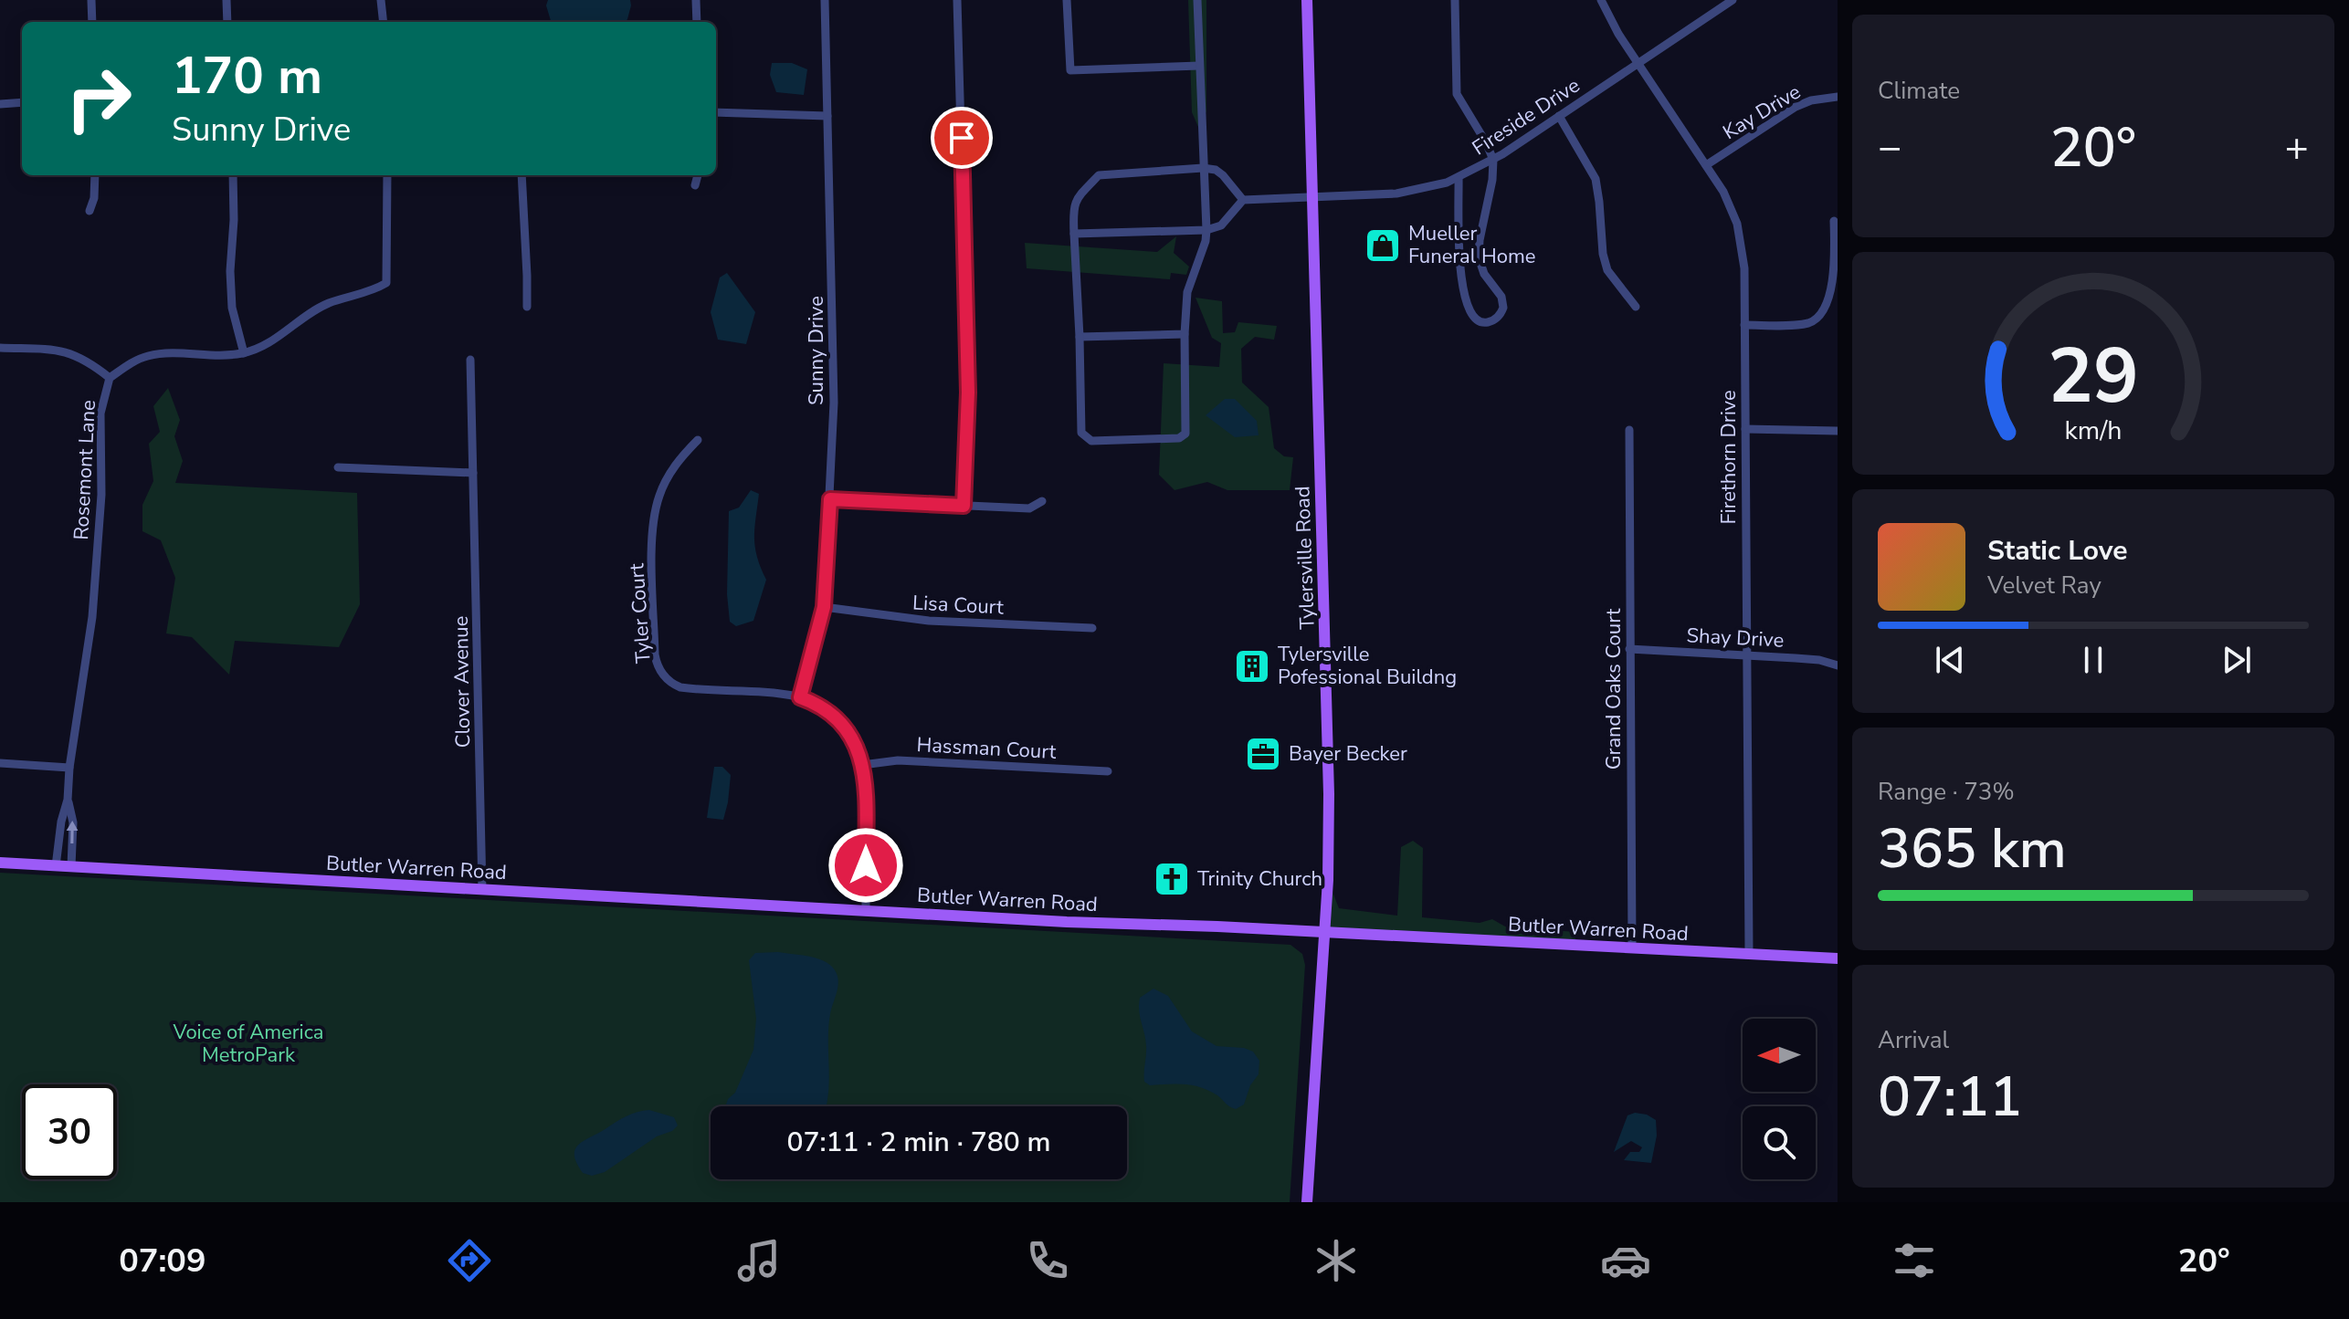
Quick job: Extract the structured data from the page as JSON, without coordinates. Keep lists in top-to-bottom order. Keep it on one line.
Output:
{"streets":{"main road":["Tylersville Road","Butler Warren Road"],"street":["Kay Drive","Fireside Drive","Sunny Drive","Firethorn Drive","Rosemont Lane","Lisa Court","Tyler Court","Shay Drive","Clover Avenue","Grand Oaks Court","Hassman Court"]},"crossings":[["Kay Drive","Firethorn Drive"],["Fireside Drive","Firethorn Drive"],["Fireside Drive","Tylersville Road"],["Sunny Drive","Lisa Court"],["Sunny Drive","Tyler Court"],["Firethorn Drive","Shay Drive"],["Firethorn Drive","Butler Warren Road"],["Rosemont Lane","Butler Warren Road"],["Tylersville Road","Butler Warren Road"],["Tyler Court","Hassman Court"],["Tyler Court","Butler Warren Road"],["Shay Drive","Grand Oaks Court"],["Clover Avenue","Butler Warren Road"],["Grand Oaks Court","Butler Warren Road"]],"parks":["Voice of America MetroPark"],"places":{"shop":["Mueller Funeral Home"],"building":["Tylersville Pofessional Buildng"],"office":["Bayer Becker"],"church":["Trinity Church"]},"north":"left","page":{"tile":["Climate",["Range · 73%","365 km"],["Arrival","07:11"]],"turn":["170 m","Sunny Drive"],"heat":["−","20°","+"],"song":["Static Love","Velvet Ray"],"limit":"30","trip":"07:11 · 2 min · 780 m","tabs":["07:09","20°"],"gauge":["29","km/h"]}}
